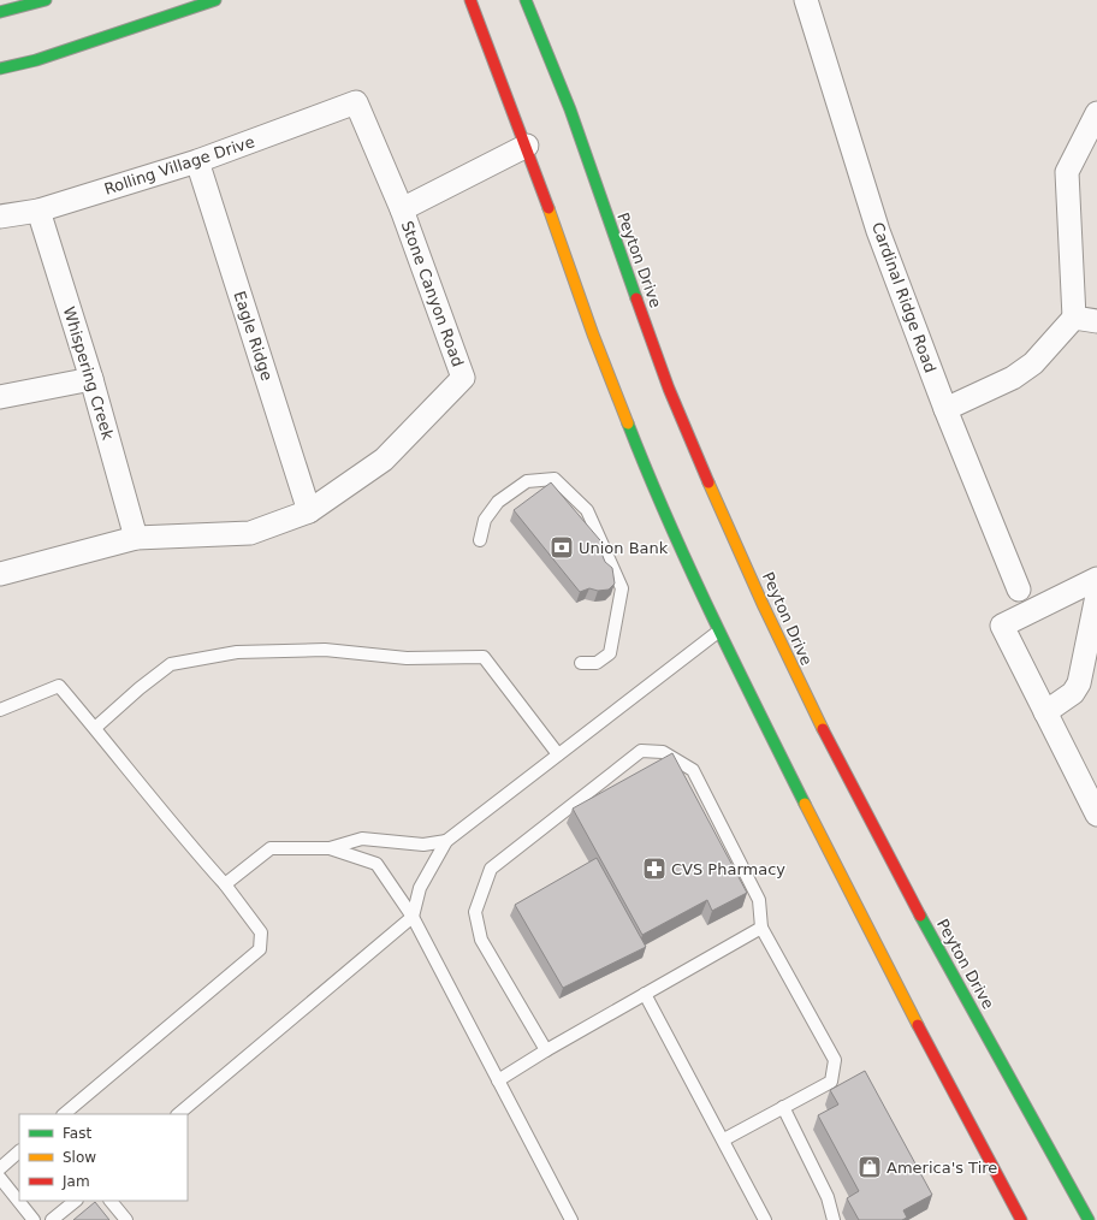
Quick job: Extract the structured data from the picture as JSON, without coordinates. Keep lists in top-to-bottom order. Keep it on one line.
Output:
{"streets":{"main road":["Peyton Drive"],"street":["Rolling Village Drive","Stone Canyon Road","Cardinal Ridge Road","Eagle Ridge","Whispering Creek"]},"crossings":[["Rolling Village Drive","Stone Canyon Road"],["Rolling Village Drive","Eagle Ridge"],["Rolling Village Drive","Whispering Creek"],["Stone Canyon Road","Eagle Ridge"]],"places":{"bank":["Union Bank"],"pharmacy":["CVS Pharmacy"],"shop":["America's Tire"]},"legend":["Fast","Slow","Jam"]}
